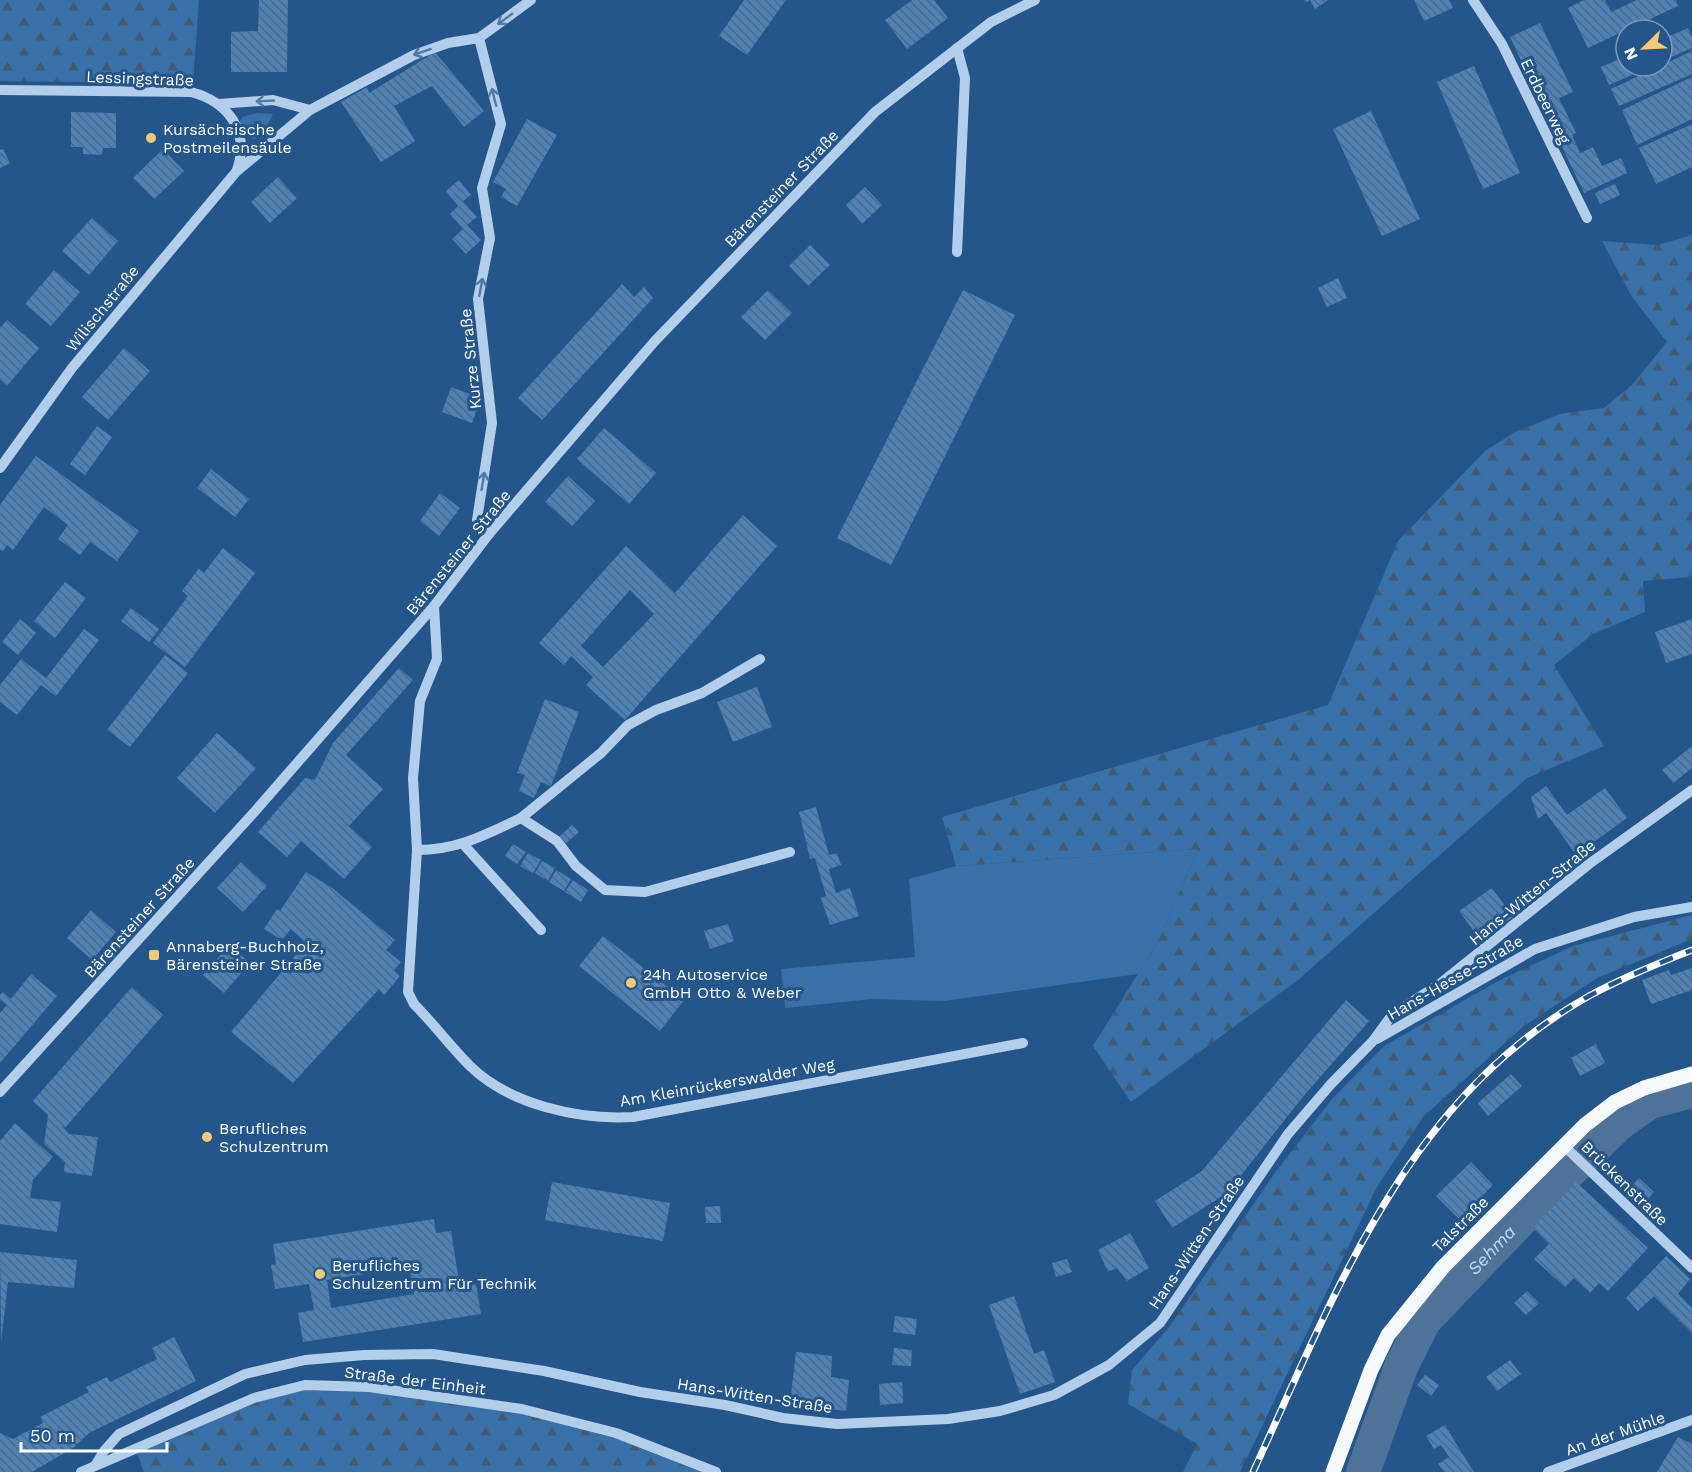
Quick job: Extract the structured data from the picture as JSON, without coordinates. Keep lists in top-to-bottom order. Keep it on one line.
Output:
{"streets":{"main road":["Talstraße"],"street":["Lessingstraße","Erdbeerweg","Bärensteiner Straße","Wilischstraße","Kurze Straße","Hans-Witten-Straße","Hans-Hesse-Straße","Am Kleinrückerswalder Weg","Brückenstraße","Straße der Einheit","An der Mühle"]},"crossings":[["Lessingstraße","Wilischstraße"],["Bärensteiner Straße","Kurze Straße"],["Bärensteiner Straße","Am Kleinrückerswalder Weg"],["Wilischstraße","Kurze Straße"],["Hans-Witten-Straße","Hans-Hesse-Straße"],["Hans-Witten-Straße","Straße der Einheit"],["Brückenstraße","Talstraße"]],"one_way":["Kurze Straße"],"water":["Sehma"],"places":{"other":["Kursächsische Postmeilensäule","24h Autoservice GmbH Otto & Weber","Berufliches Schulzentrum","Berufliches Schulzentrum Für Technik"],"transit":["Annaberg-Buchholz, Bärensteiner Straße"]},"scale_bar":"50 m","north":"bottom left"}
